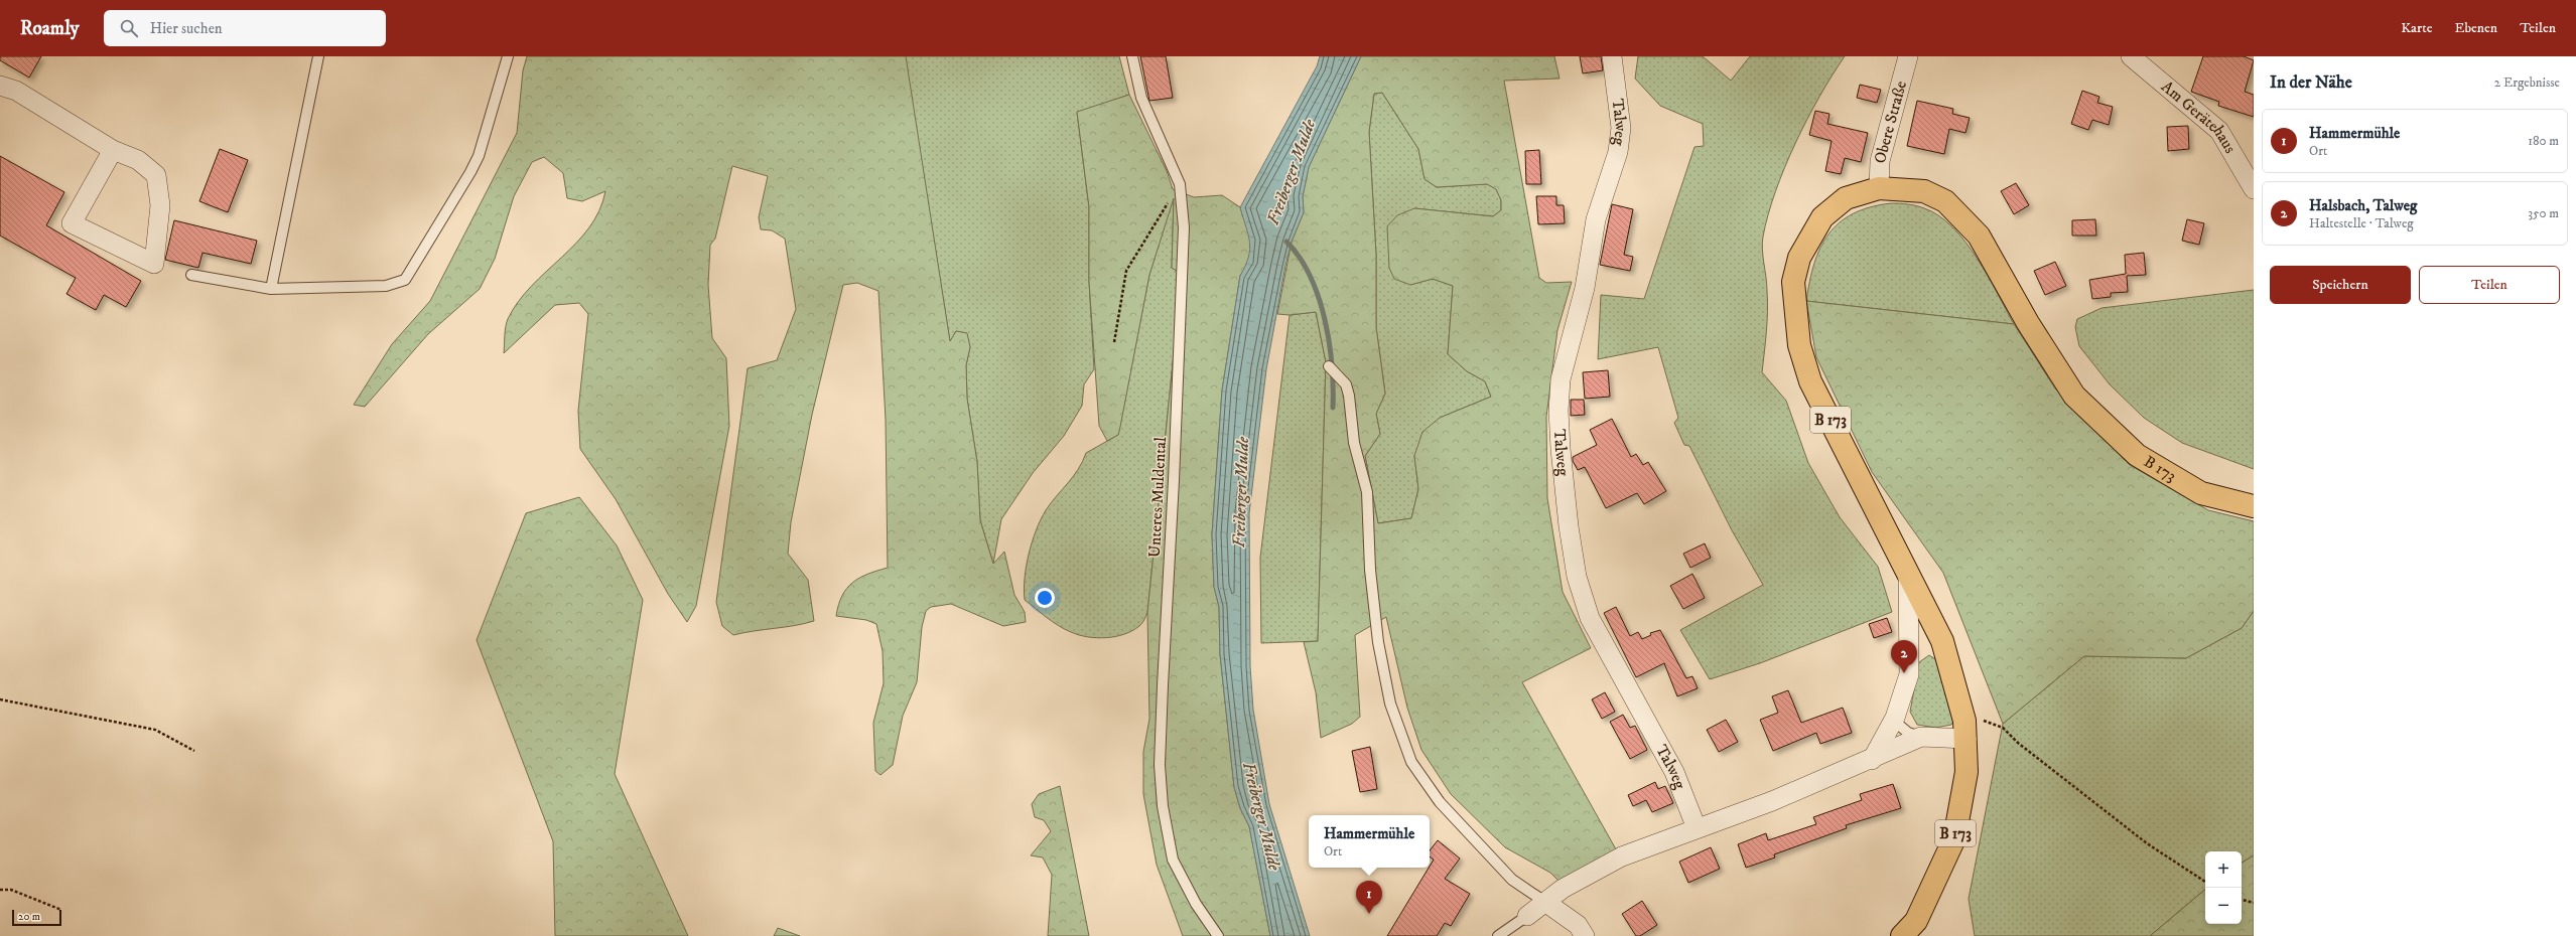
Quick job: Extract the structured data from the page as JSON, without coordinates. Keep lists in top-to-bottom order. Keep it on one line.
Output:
{"streets":{"main road":["B 173"],"street":["Am Gerätehaus","Obere Straße","Talweg"],"lane":["Unteres Muldental"]},"crossings":[["Obere Straße","B 173"]],"water":["Freiberger Mulde"],"scale_bar":"20 m","page":{"header":"Roamly","search":"Hier suchen","nav":["Karte","Ebenen","Teilen"],"heading":["In der Nähe","2 Ergebnisse"],"list":[{"mark":"1","name":"Hammermühle","note":"Ort","value":"180 m"},{"mark":"2","name":"Halsbach, Talweg","note":"Haltestelle · Talweg","value":"350 m"}],"buttons":["Speichern","Teilen"],"pins":["2","1"],"popup":["Hammermühle","Ort"],"map_buttons":["+","−"],"scale":"20 m"}}
